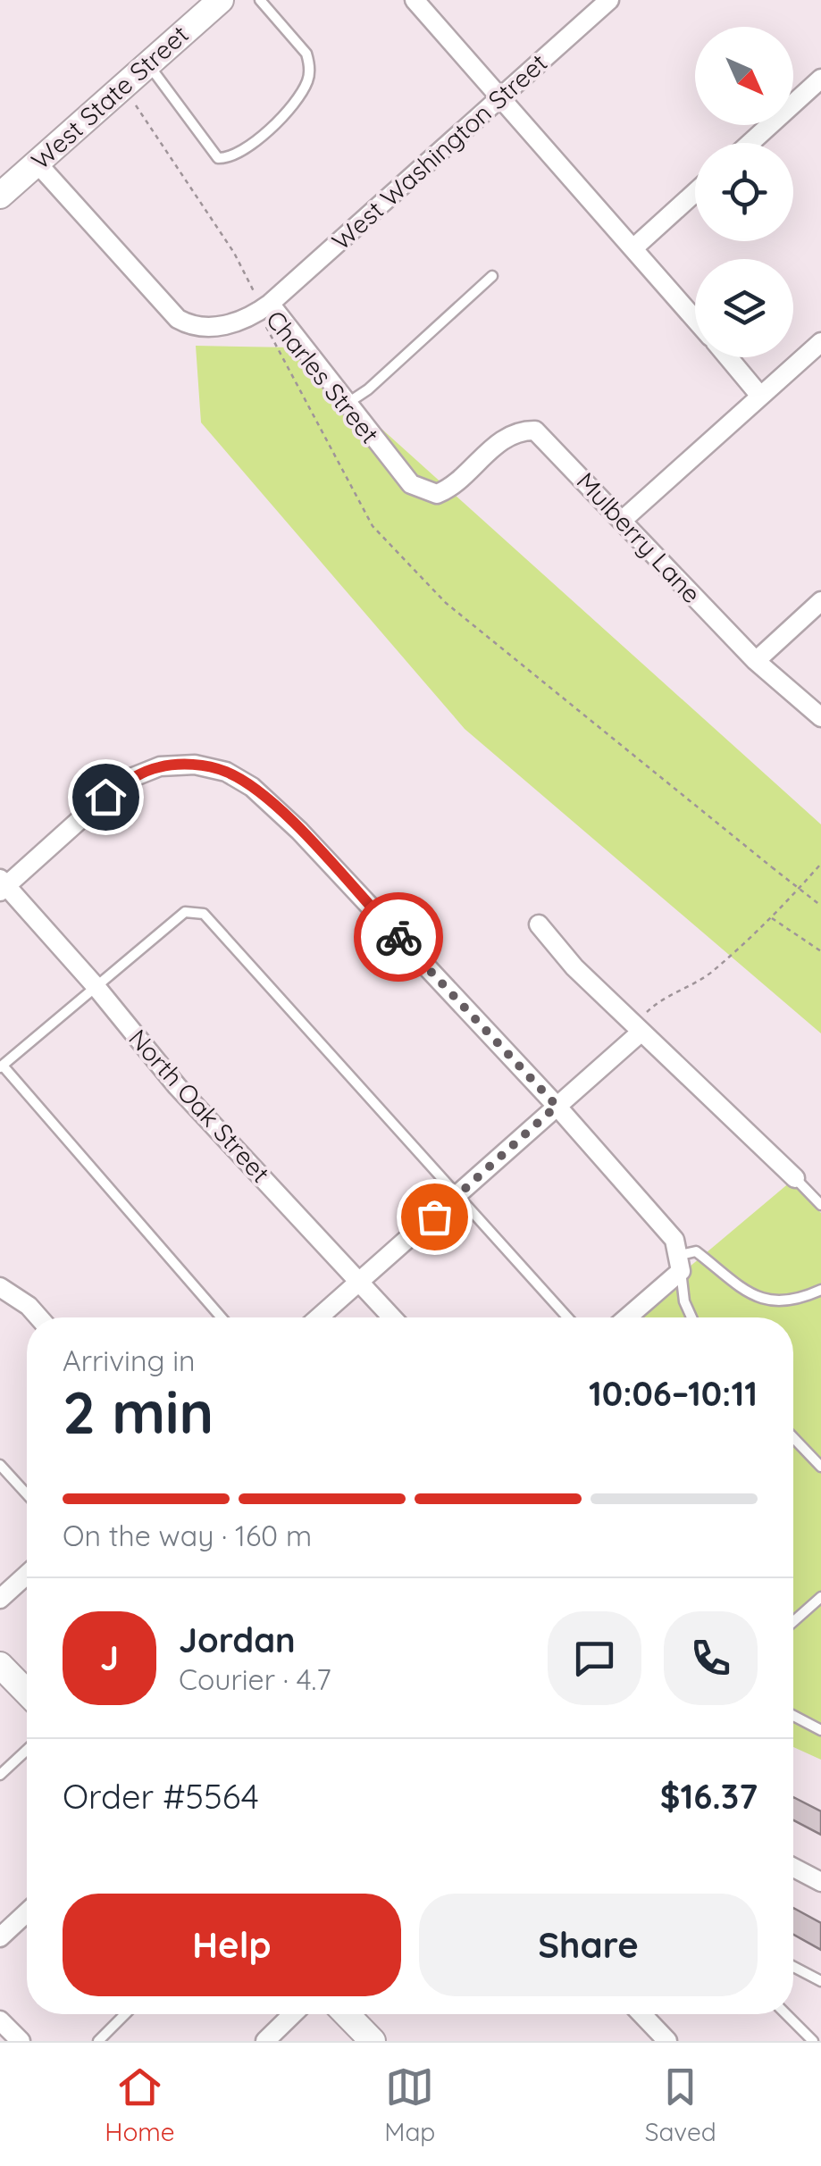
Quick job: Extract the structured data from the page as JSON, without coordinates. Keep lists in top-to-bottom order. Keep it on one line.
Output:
{"streets":{"main road":["West State Street"],"street":["West Washington Street","Charles Street","Mulberry Lane","North Oak Street"]},"crossings":[["West State Street","Charles Street"],["West Washington Street","Charles Street"],["Charles Street","Mulberry Lane"]],"north":"bottom right","page":{"heading":["2 min","Arriving in","10:06–10:11"],"panel":["Jordan","Courier · 4.7","Order #5564","$16.37"],"bar":"On the way · 160 m","round":"J","buttons":["Help","Share"],"tabs":["Home","Map","Saved"]}}
